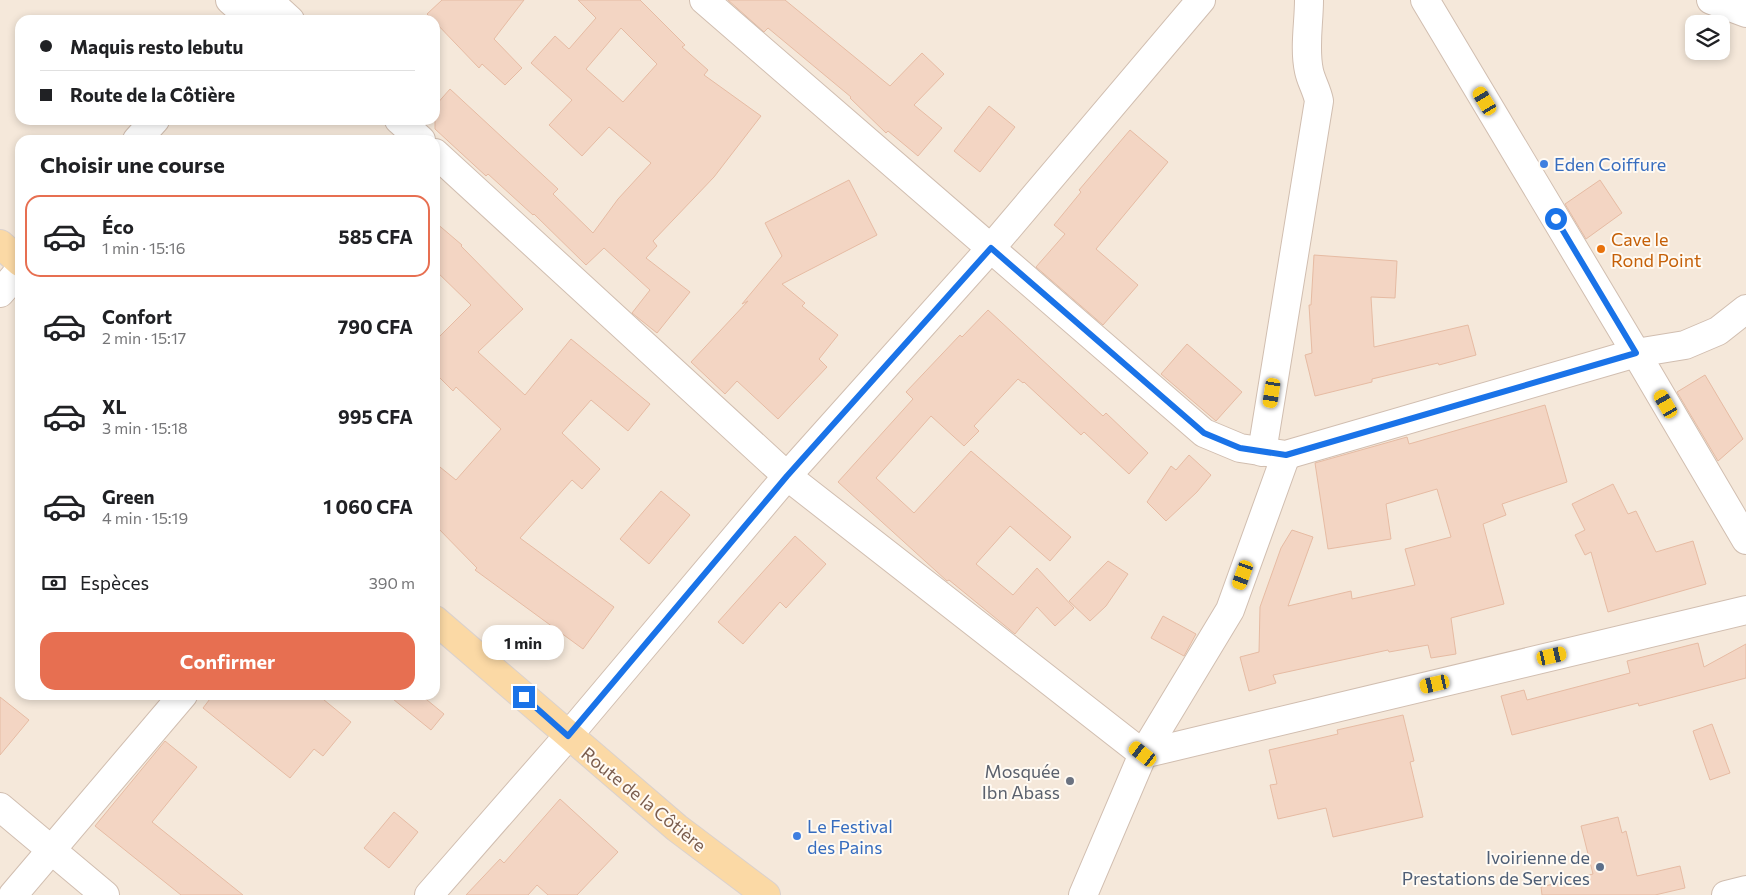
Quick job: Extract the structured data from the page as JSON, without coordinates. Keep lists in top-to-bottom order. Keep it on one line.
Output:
{"streets":{"main road":["Route de la Côtière"]},"places":["Eden Coiffure","Cave le Rond Point","Mosquée Ibn Abass","Le Festival des Pains","Ivoirienne de Prestations de Services"],"page":{"banner":["Maquis resto lebutu","Route de la Côtière"],"heading":"Choisir une course","list":[{"name":"Éco","note":"1 min · 15:16","value":"585 CFA"},{"name":"Confort","note":"2 min · 15:17","value":"790 CFA"},{"name":"XL","note":"3 min · 15:18","value":"995 CFA"},{"name":"Green","note":"4 min · 15:19","value":"1 060 CFA"}],"pay":["Espèces","390 m"],"buttons":"Confirmer","bubble":"1 min"}}
